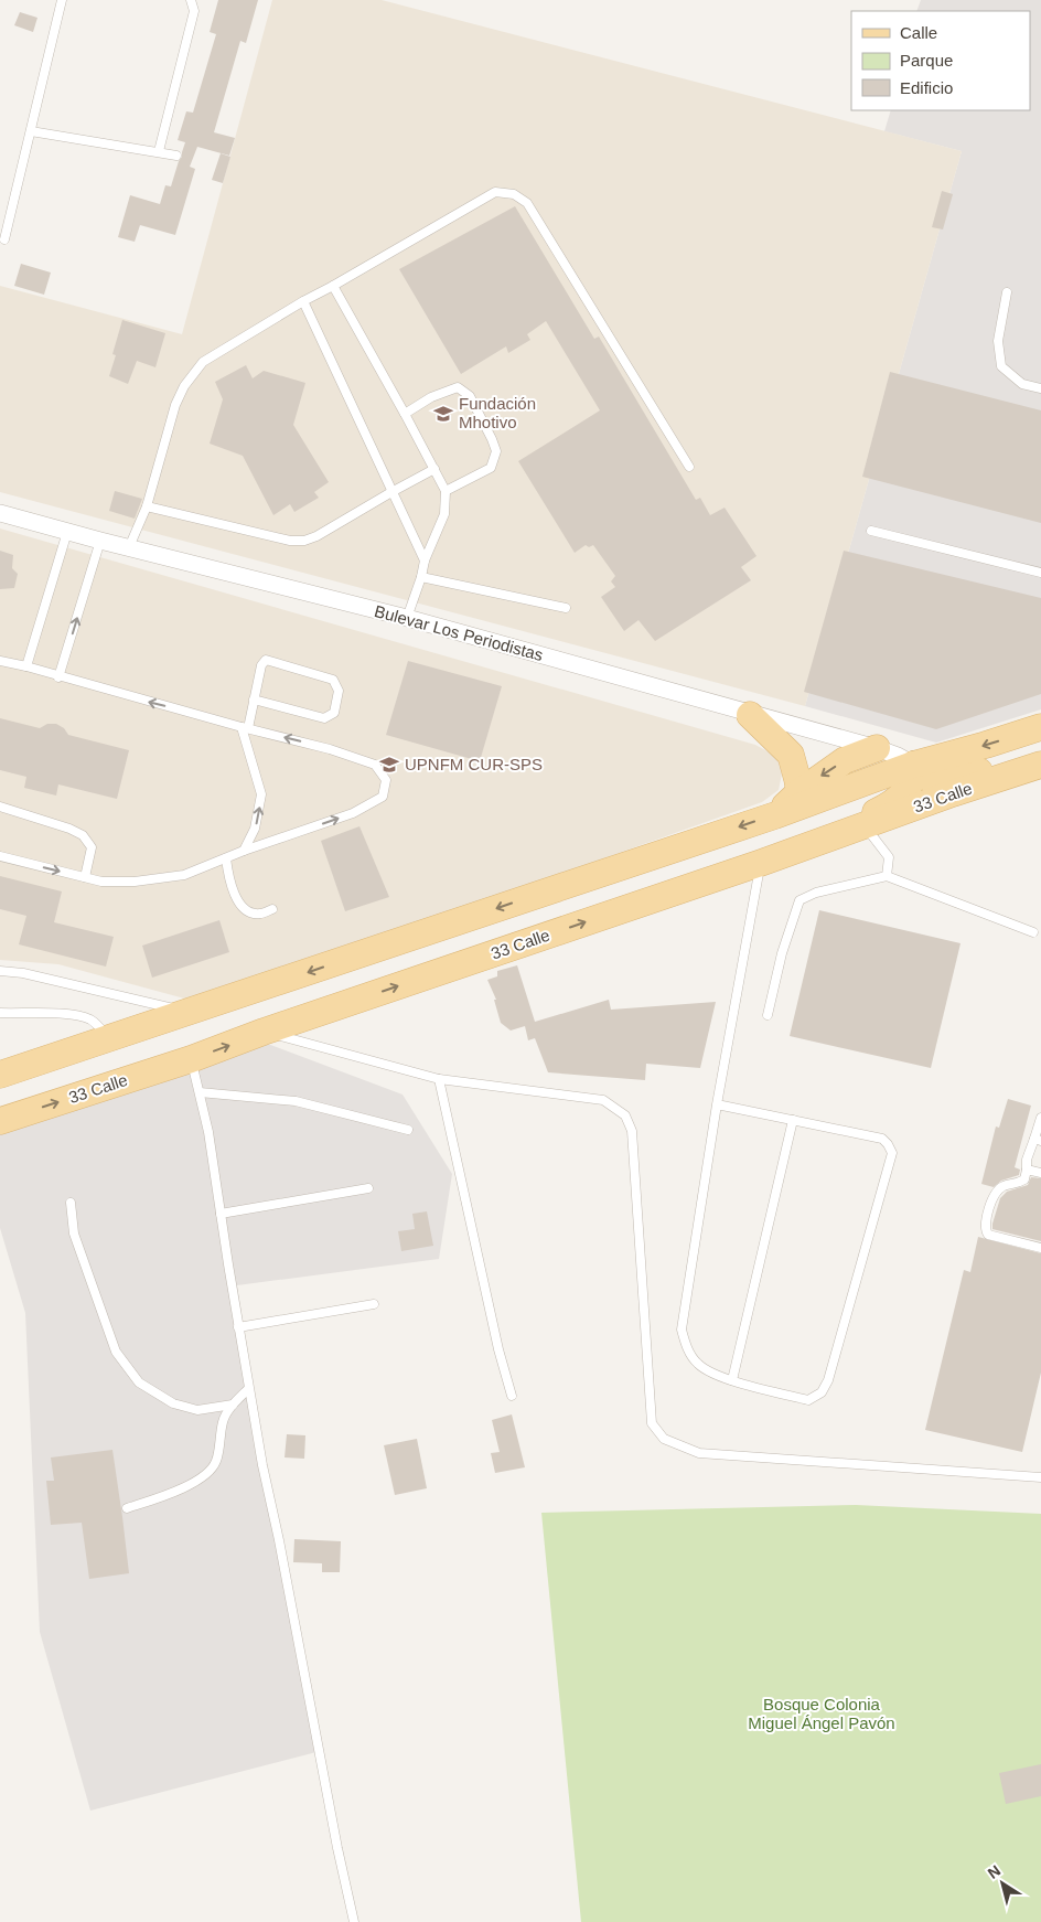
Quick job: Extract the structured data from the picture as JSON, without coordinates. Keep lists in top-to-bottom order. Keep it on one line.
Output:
{"streets":{"main road":["33 Calle"],"street":["Bulevar Los Periodistas"]},"parks":["Bosque Colonia Miguel Ángel Pavón"],"places":{"school or university":["Fundación Mhotivo","UPNFM CUR-SPS"]},"legend":["Calle","Parque","Edificio"],"north":"top left"}
